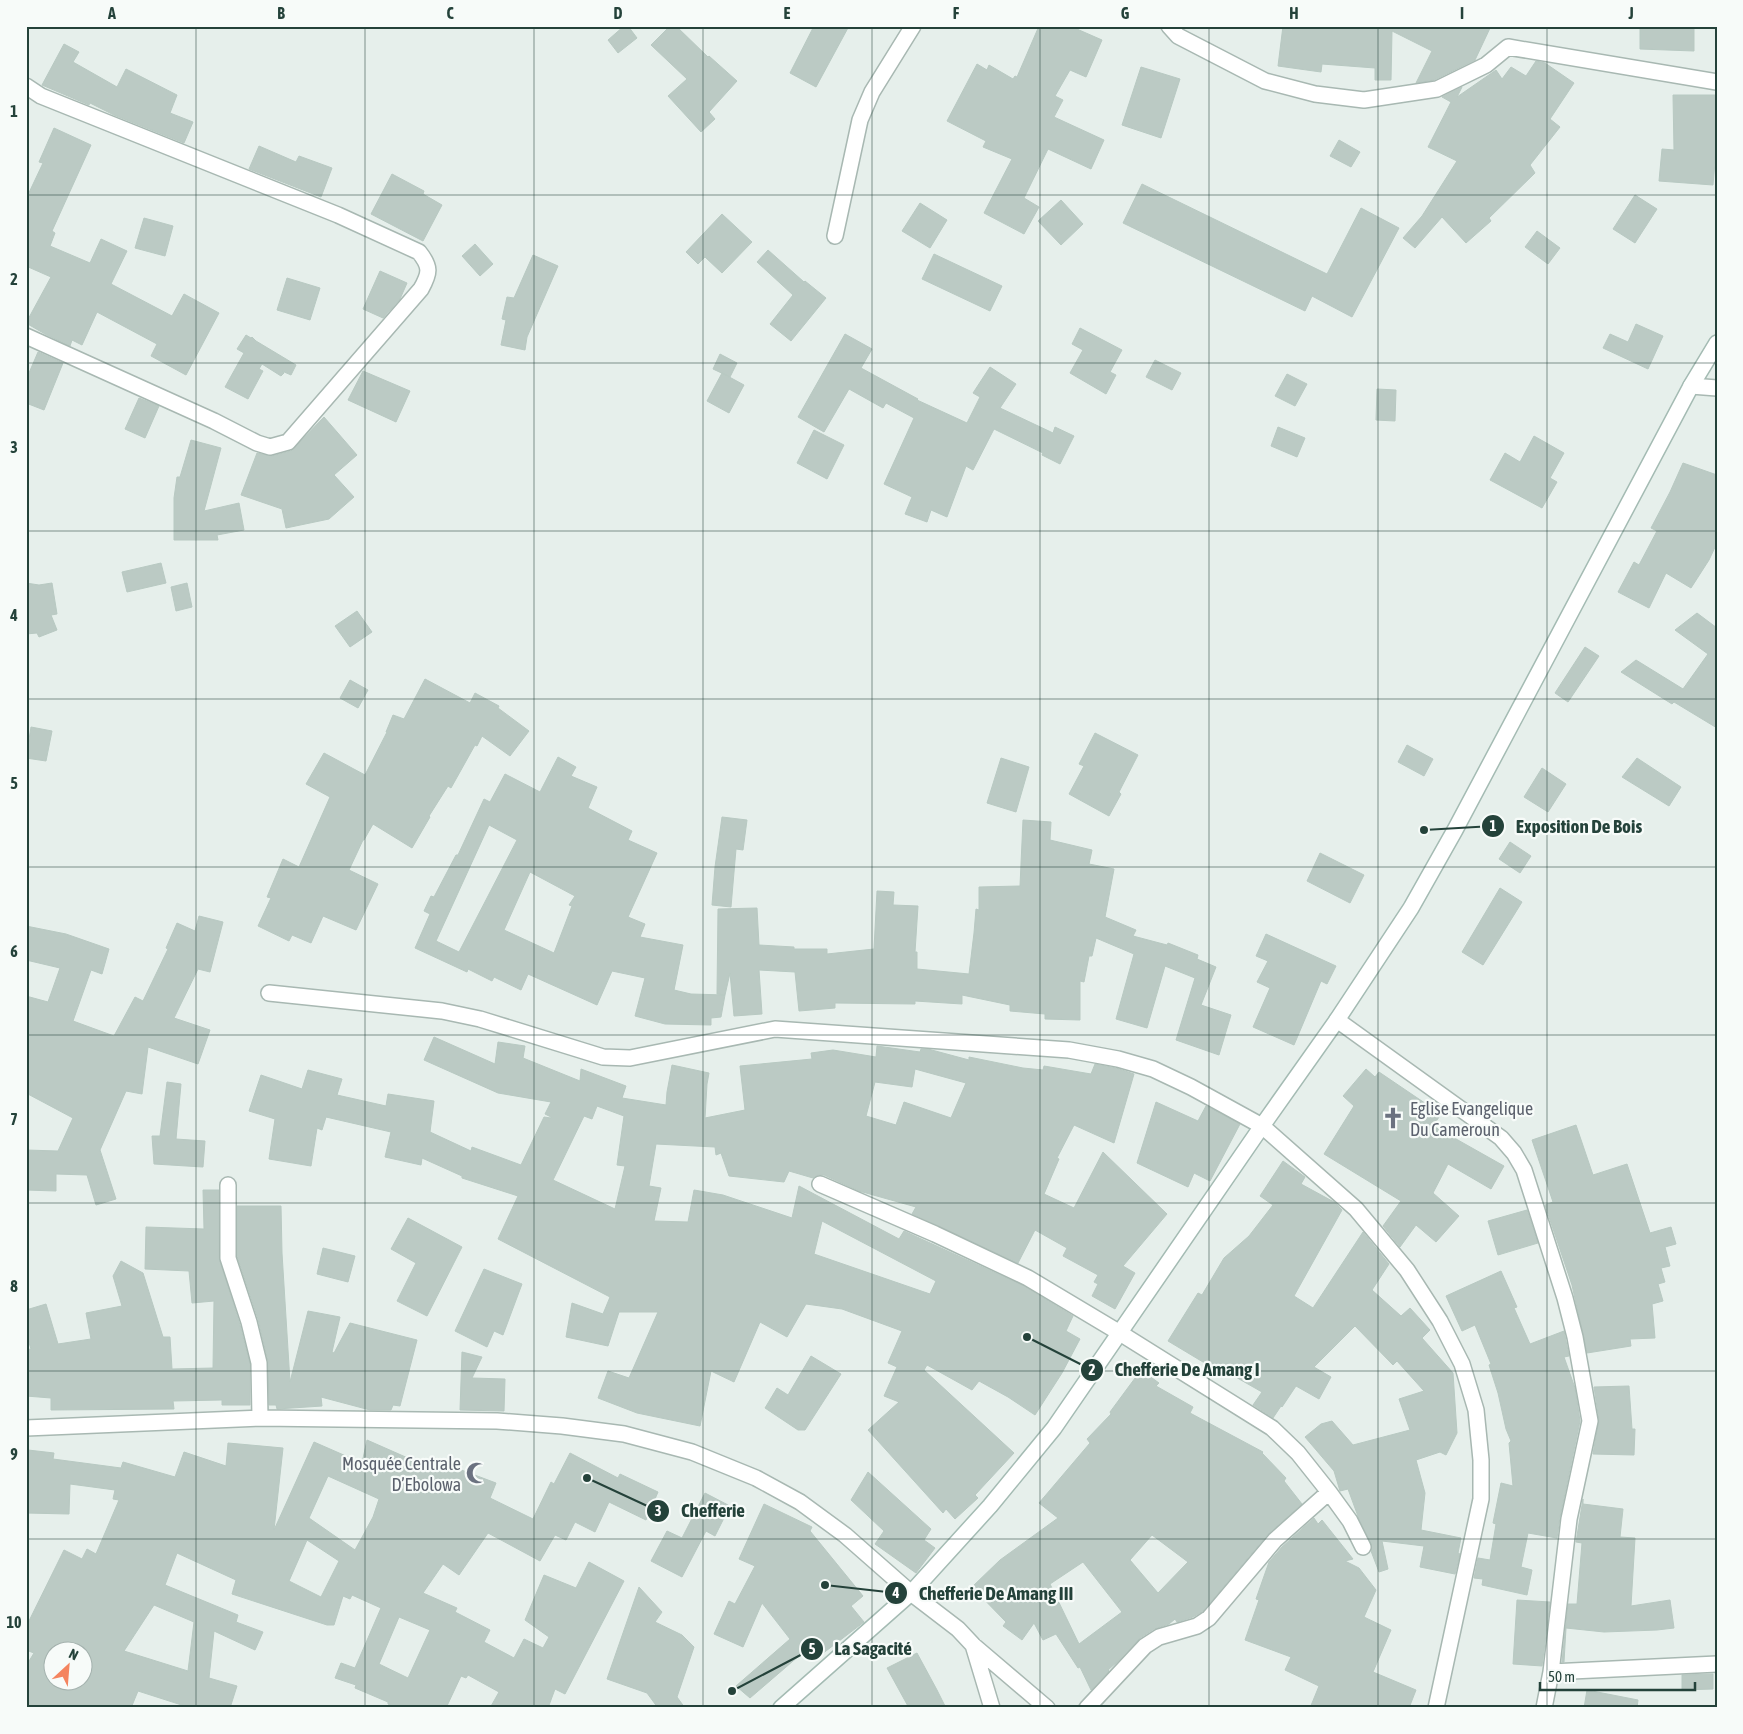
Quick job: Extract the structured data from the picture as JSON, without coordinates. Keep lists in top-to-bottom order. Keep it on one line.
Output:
{"places":{"other":["Exposition De Bois","Chefferie De Amang I","Chefferie","Chefferie De Amang III","La Sagacité"],"church":["Eglise Evangelique Du Cameroun"],"mosque":["Mosquée Centrale D’Ebolowa"]},"scale_bar":"50 m","north":"top right","grid":{"columns":["A","B","C","D","E","F","G","H","I","J"],"rows":["1","2","3","4","5","6","7","8","9","10"]}}
